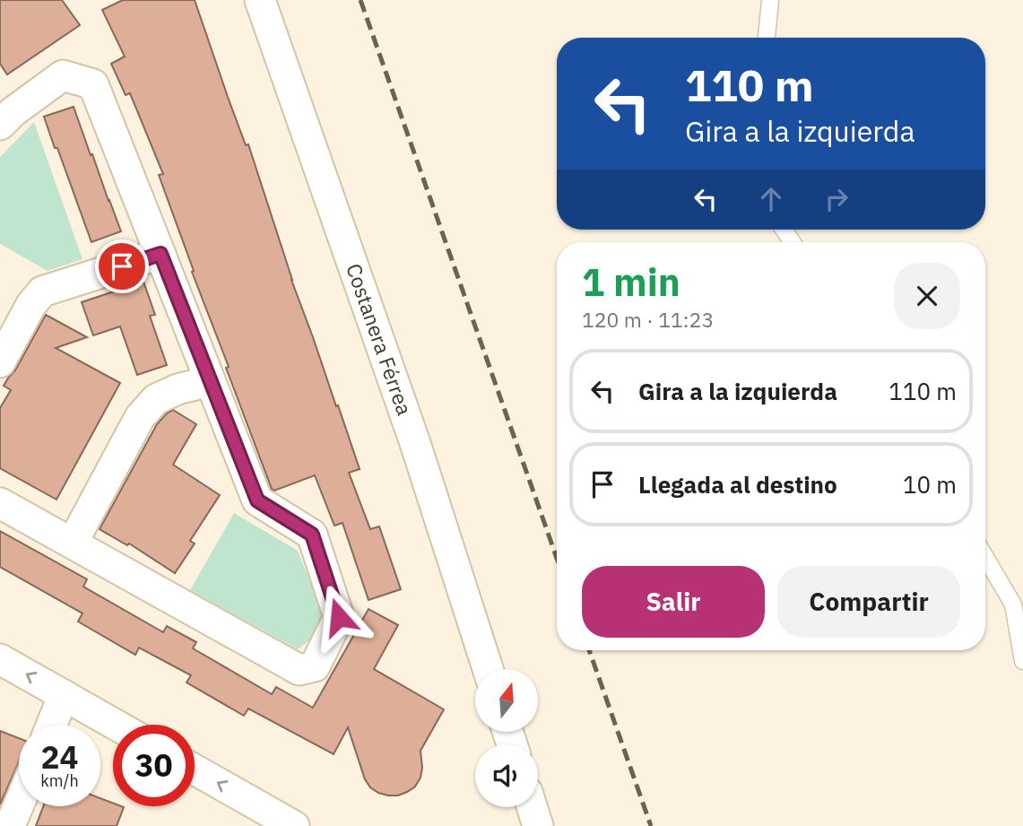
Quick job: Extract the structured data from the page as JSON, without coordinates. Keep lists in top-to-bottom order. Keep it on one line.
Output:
{"streets":{"street":["Costanera Férrea"]},"north":"top","page":{"turn":["110 m","Gira a la izquierda"],"heading":["1 min","120 m · 11:23"],"list":[{"name":"Gira a la izquierda","value":"110 m"},{"name":"Llegada al destino","value":"10 m"}],"buttons":["Salir","Compartir"],"speed":"24 km/h","limit":"30"}}
